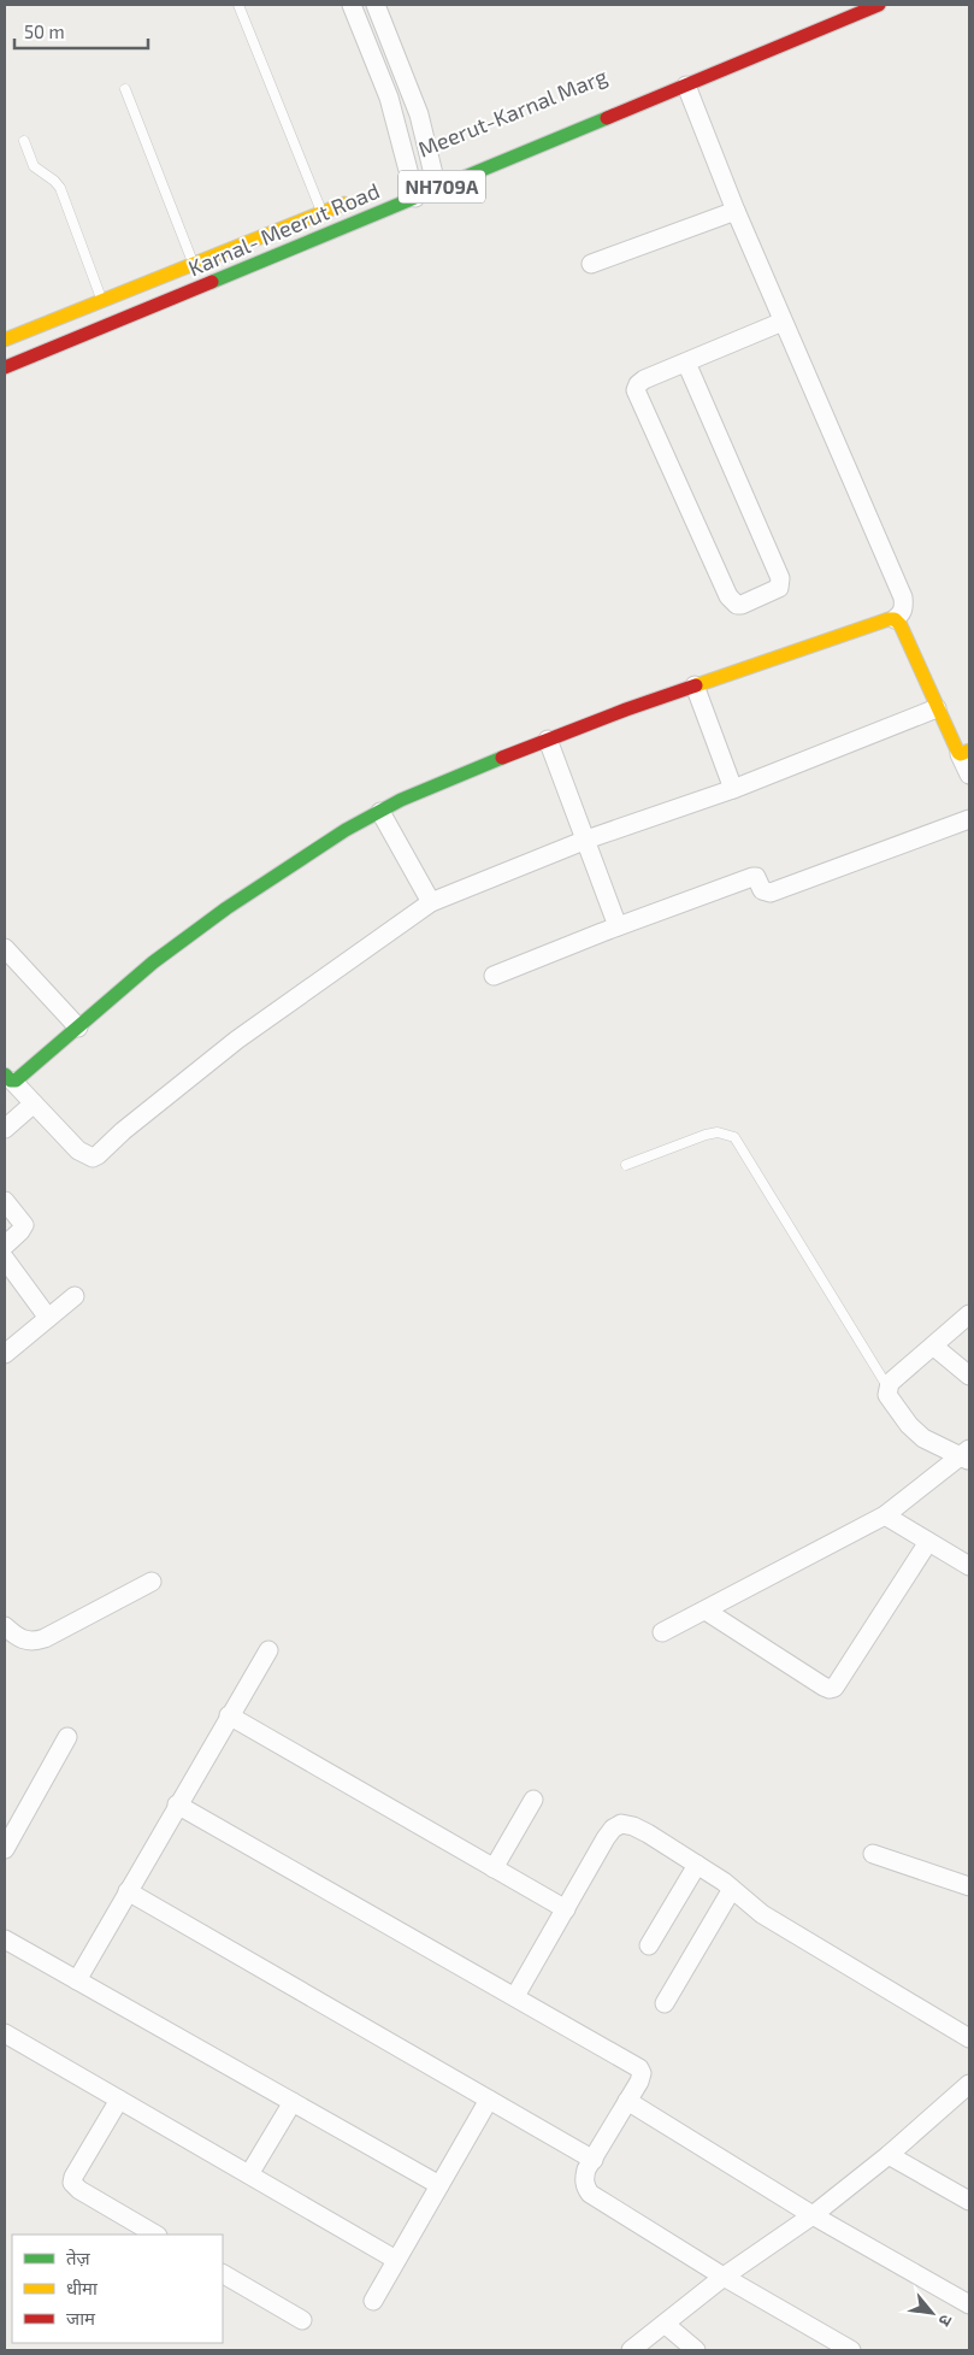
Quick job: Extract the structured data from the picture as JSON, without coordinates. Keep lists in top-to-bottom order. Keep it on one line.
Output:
{"streets":{"main road":["Meerut-Karnal Marg","NH709A","Karnal- Meerut Road"]},"legend":["तेज़","धीमा","जाम"],"scale_bar":"50 m","north":"bottom right"}
